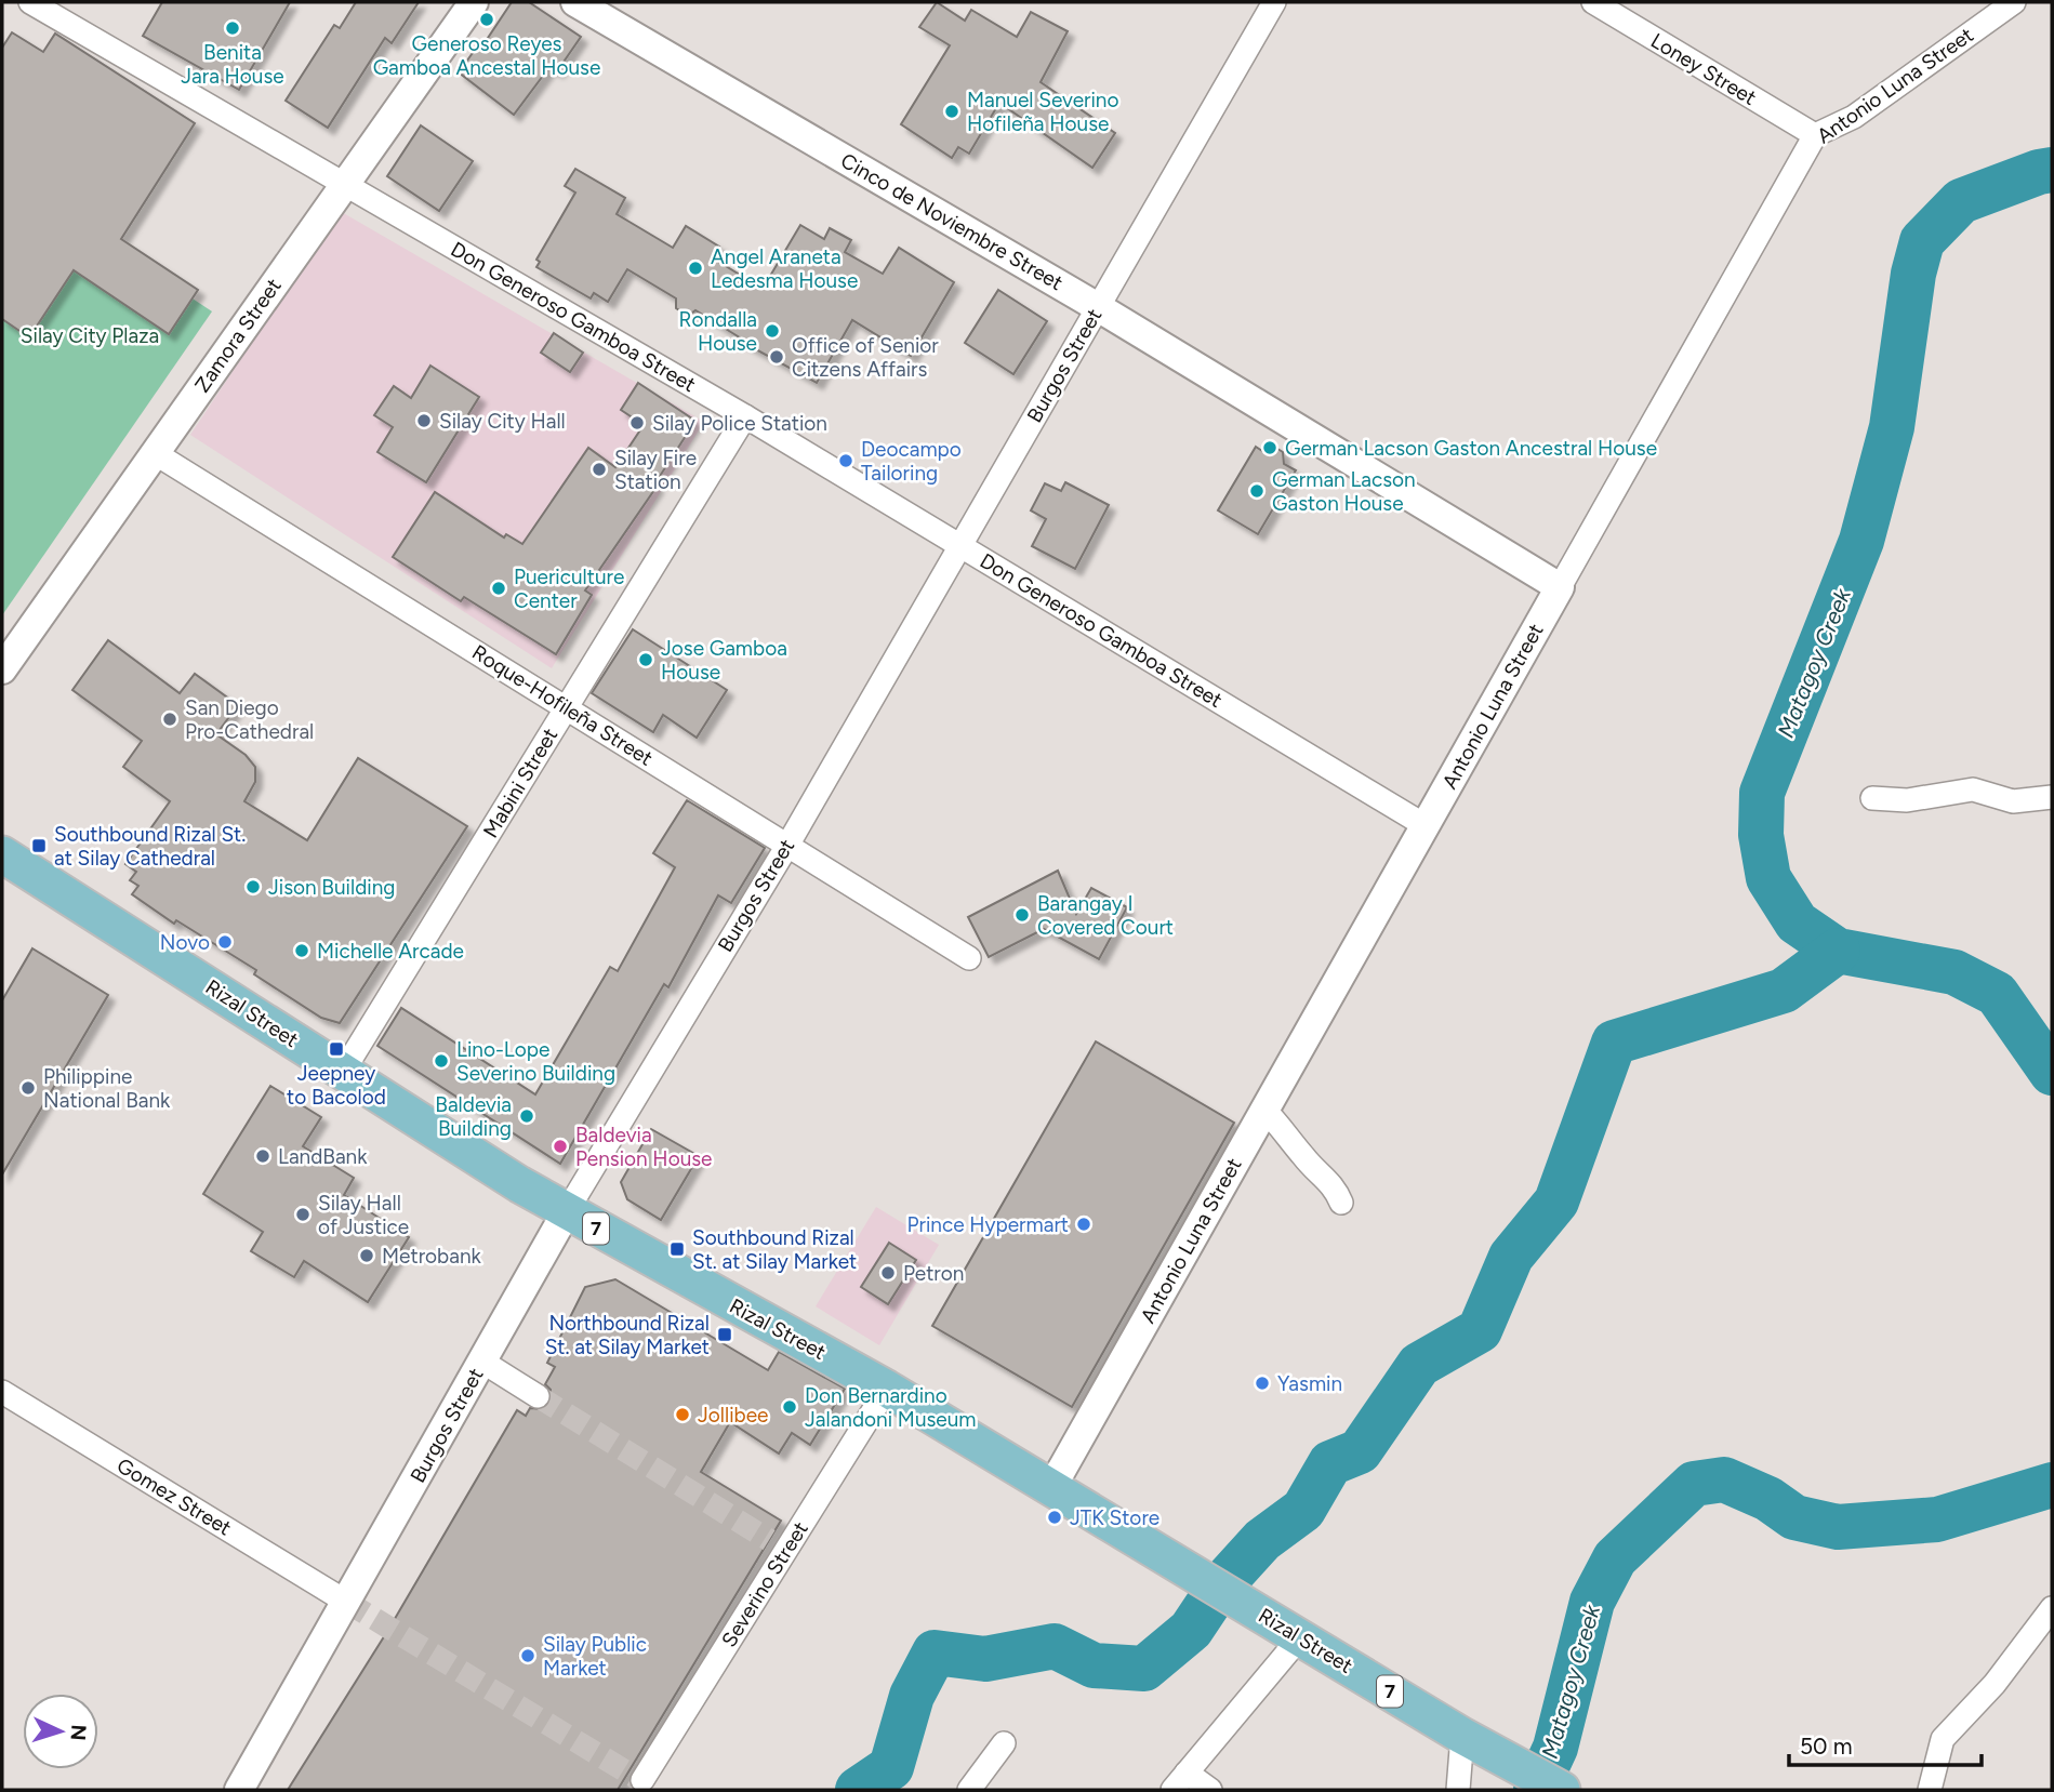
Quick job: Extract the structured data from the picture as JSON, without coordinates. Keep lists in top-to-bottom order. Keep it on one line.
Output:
{"streets":{"main road":["Rizal Street","7"],"street":["Loney Street","Antonio Luna Street","Cinco de Noviembre Street","Don Generoso Gamboa Street","Zamora Street","Burgos Street","Roque-Hofileña Street","Mabini Street","Gomez Street","Severino Street"]},"crossings":[["Loney Street","Antonio Luna Street"],["Antonio Luna Street","Cinco de Noviembre Street"],["Antonio Luna Street","Don Generoso Gamboa Street"],["Antonio Luna Street","Rizal Street"],["Cinco de Noviembre Street","Burgos Street"],["Don Generoso Gamboa Street","Zamora Street"],["Don Generoso Gamboa Street","Burgos Street"],["Don Generoso Gamboa Street","Mabini Street"],["Zamora Street","Roque-Hofileña Street"],["Burgos Street","Roque-Hofileña Street"],["Burgos Street","Rizal Street"],["Burgos Street","Gomez Street"],["Roque-Hofileña Street","Mabini Street"],["Mabini Street","Rizal Street"],["Rizal Street","Severino Street"]],"water":["Matagoy Creek"],"parks":["Silay City Plaza"],"places":{"other":["Generoso Reyes Gamboa Ancestal House","Benita Jara House","Manuel Severino Hofileña House","Angel Araneta Ledesma House","Rondalla House","Office of Senior Citzens Affairs","Silay City Hall","Silay Police Station","German Lacson Gaston Ancestral House","Deocampo Tailoring","Silay Fire Station","German Lacson Gaston House","Puericulture Center","Jose Gamboa House","San Diego Pro-Cathedral","Jison Building","Barangay I Covered Court","Novo","Michelle Arcade","Lino-Lope Severino Building","Philippine National Bank","Baldevia Building","Baldevia Pension House","LandBank","Silay Hall of Justice","Prince Hypermart","Metrobank","Petron","Yasmin","Don Bernardino Jalandoni Museum","Jollibee","JTK Store","Silay Public Market"],"transit":["Southbound Rizal St. at Silay Cathedral","Jeepney to Bacolod","Southbound Rizal St. at Silay Market","Northbound Rizal St. at Silay Market"]},"scale_bar":"50 m","north":"right"}
